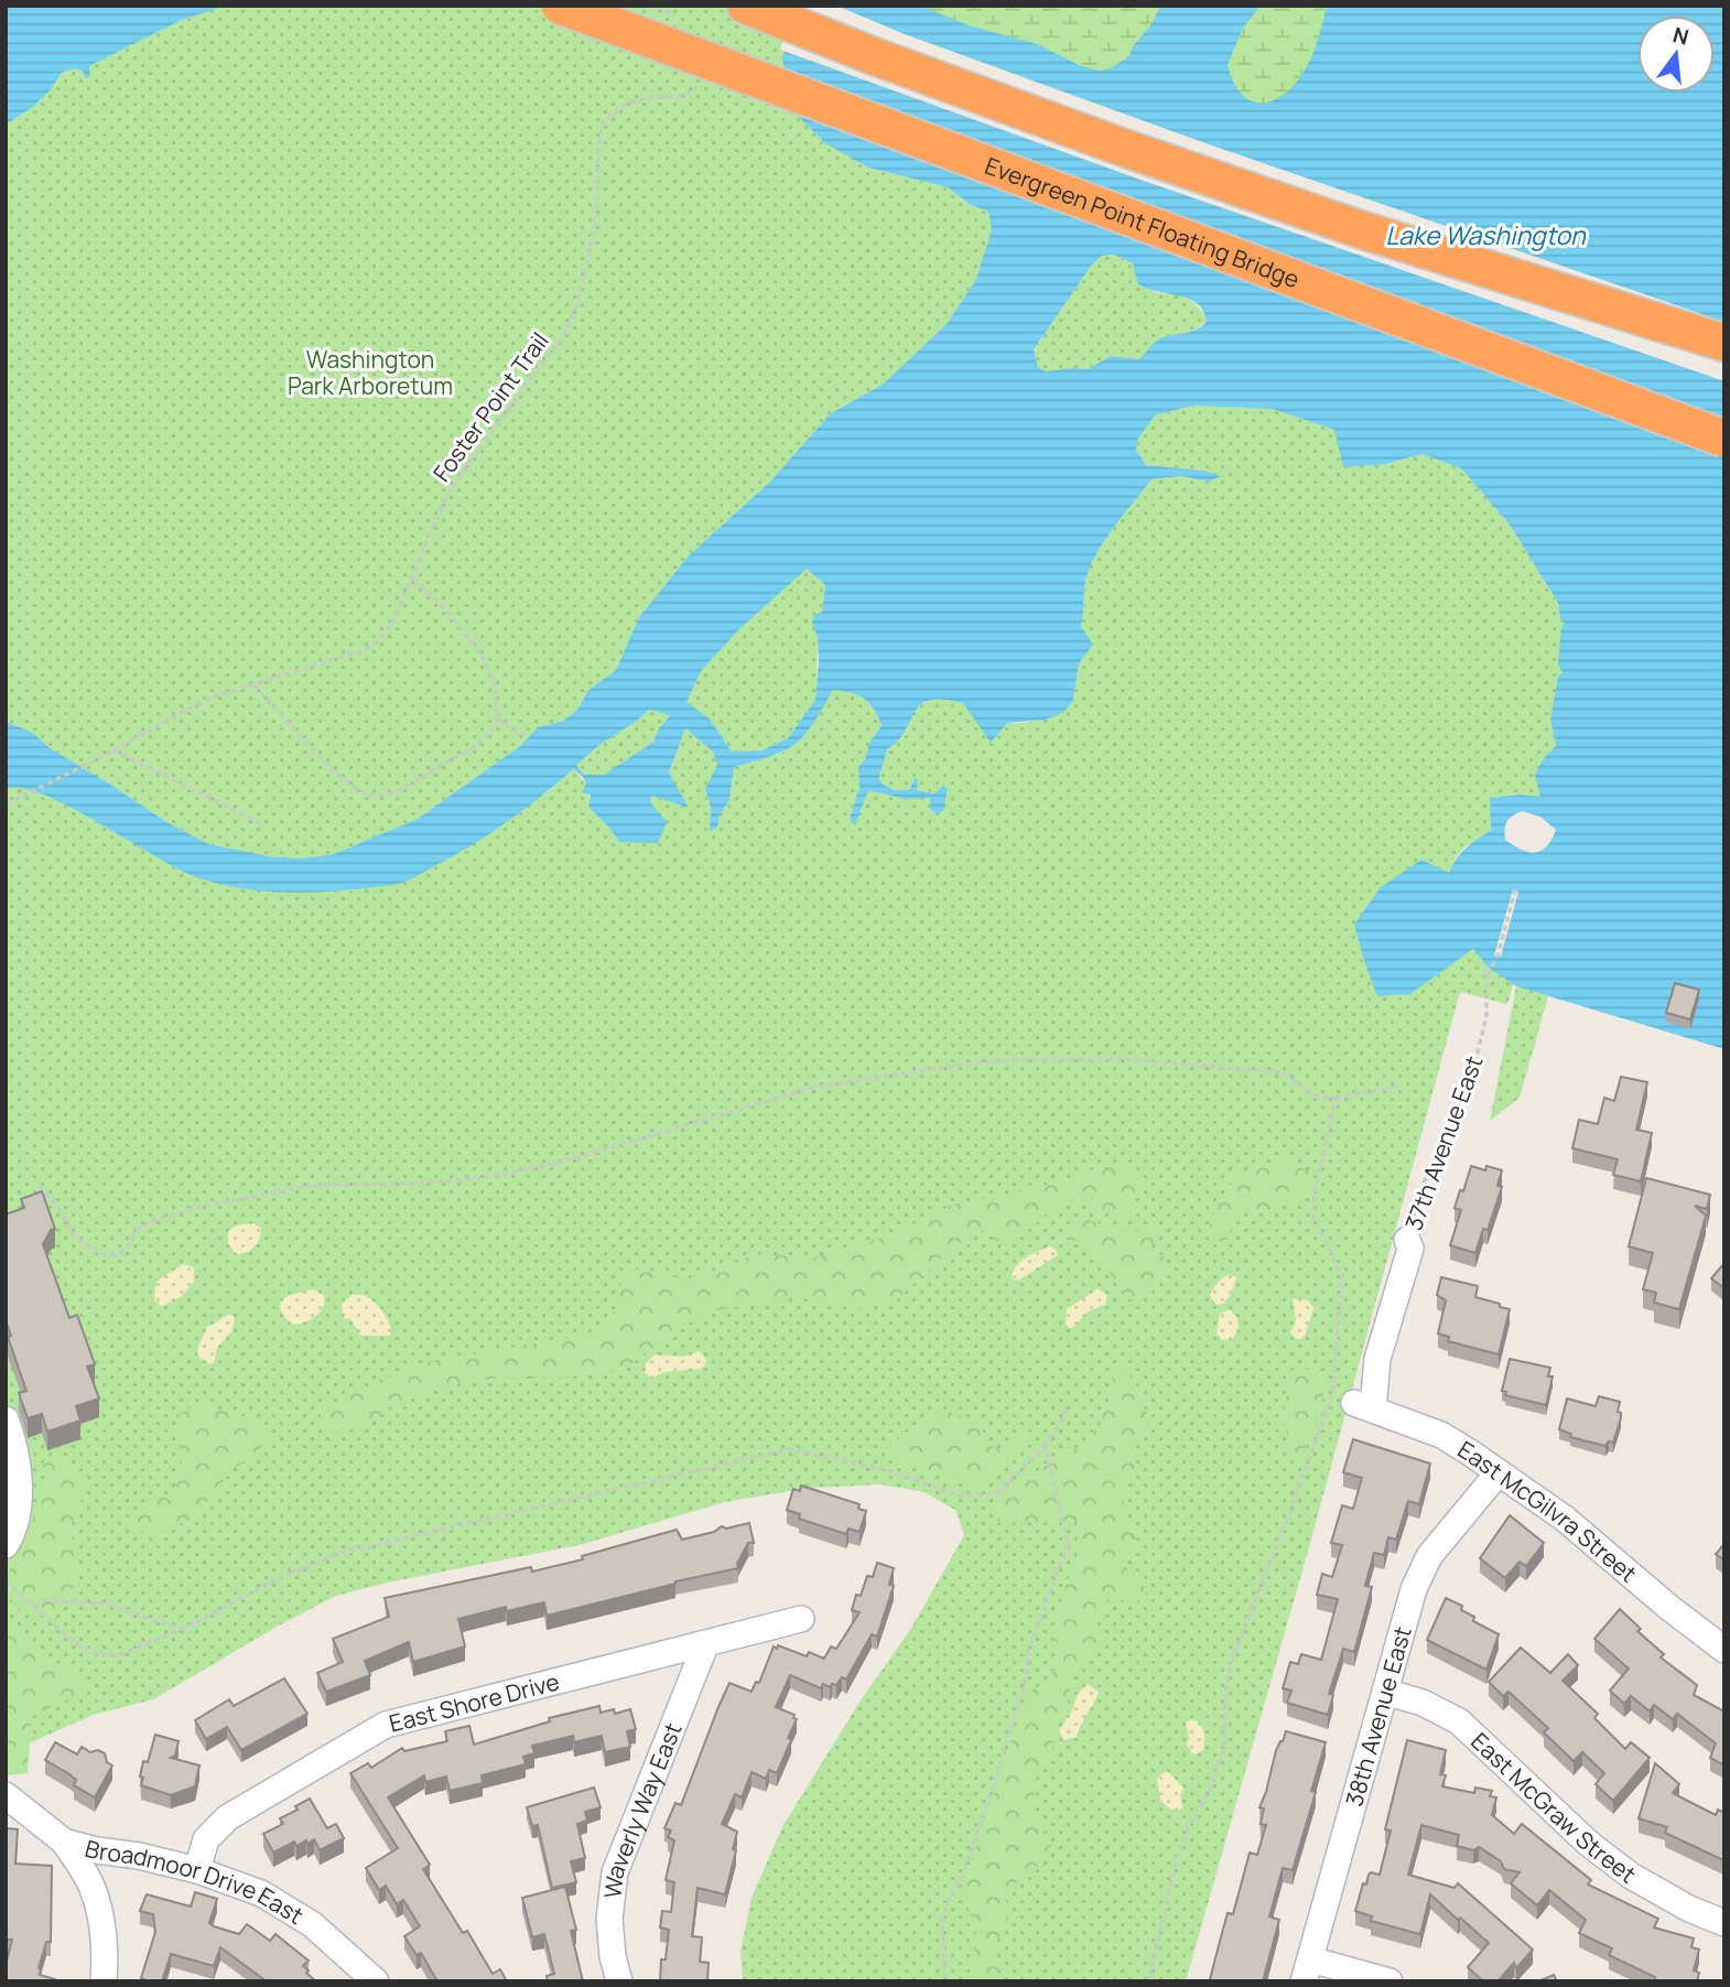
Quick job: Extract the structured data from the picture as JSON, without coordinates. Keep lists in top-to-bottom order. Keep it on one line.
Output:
{"streets":{"highway":["Evergreen Point Floating Bridge"],"street":["37th Avenue East","East McGilvra Street","East Shore Drive","38th Avenue East","East McGraw Street","Waverly Way East","Broadmoor Drive East"],"path":["Foster Point Trail"]},"crossings":[["37th Avenue East","East McGilvra Street"],["East McGilvra Street","38th Avenue East"],["East Shore Drive","Waverly Way East"],["East Shore Drive","Broadmoor Drive East"],["38th Avenue East","East McGraw Street"]],"water":["Lake Washington"],"parks":["Washington Park Arboretum"],"north":"top"}
